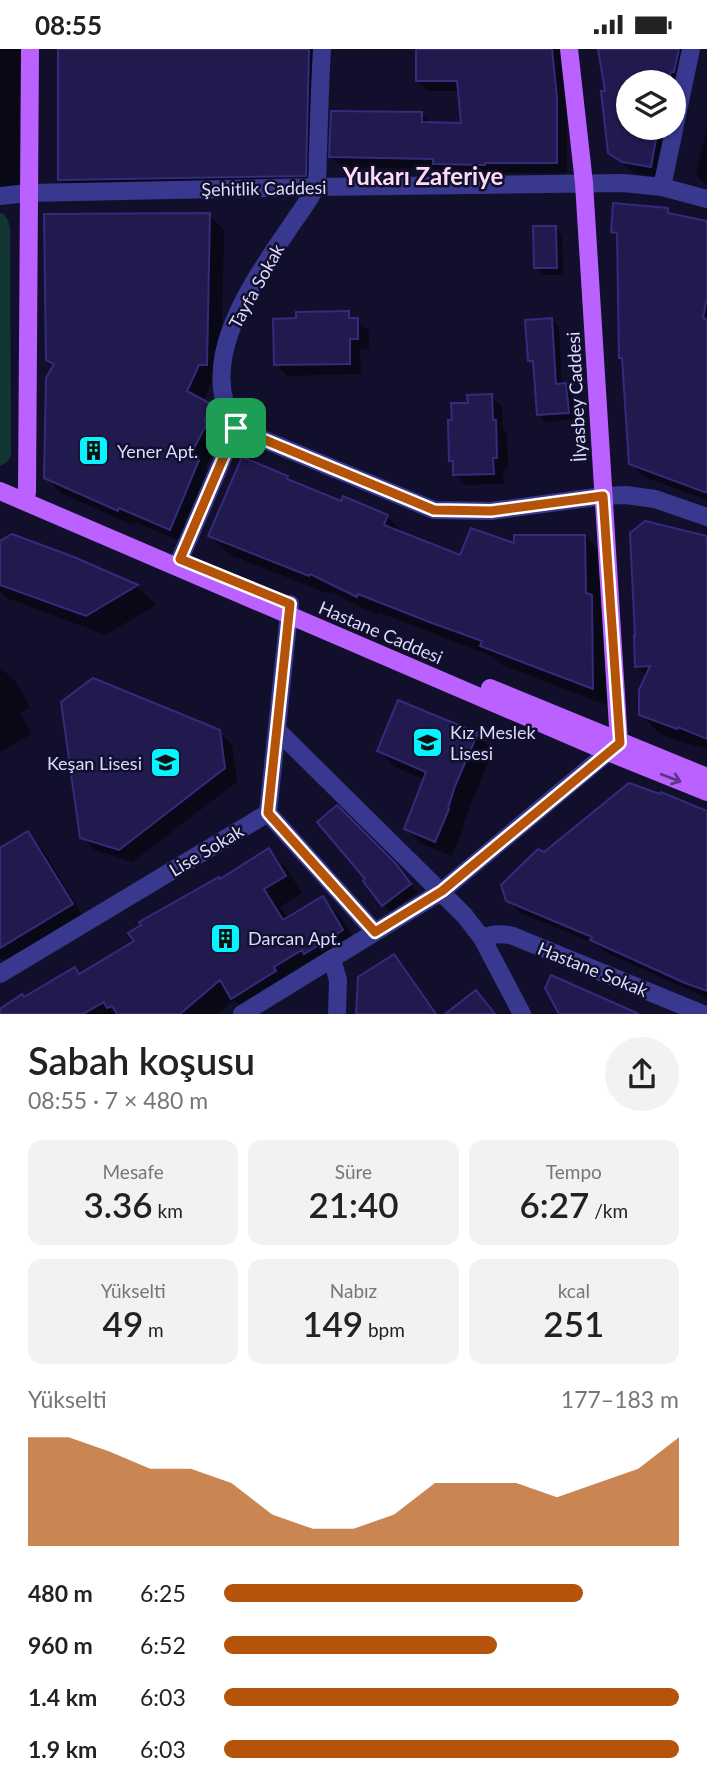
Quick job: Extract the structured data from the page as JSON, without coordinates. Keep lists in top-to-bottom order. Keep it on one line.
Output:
{"streets":{"main road":["İlyasbey Caddesi","Hastane Caddesi"],"street":["Şehitlik Caddesi","Tayfa Sokak","Lise Sokak","Hastane Sokak"]},"crossings":[["Şehitlik Caddesi","Tayfa Sokak"],["Şehitlik Caddesi","İlyasbey Caddesi"],["İlyasbey Caddesi","Hastane Caddesi"]],"districts":["Yukarı Zaferiye"],"places":{"building":["Yener Apt.","Darcan Apt."],"school or university":["Kız Meslek Lisesi","Keşan Lisesi"]},"page":{"status":"08:55","heading":["Sabah koşusu","08:55 · 7 × 480 m"],"stats":[["Mesafe","3.36 km"],["Süre","21:40"],["Tempo","6:27 /km"],["Yükselti","49 m"],["Nabız","149 bpm"],["kcal","251"]],"chart":["Yükselti","177–183 m"],"list":[{"name":"480 m","note":"6:25"},{"name":"960 m","note":"6:52"},{"name":"1.4 km","note":"6:03"},{"name":"1.9 km","note":"6:03"}]}}
